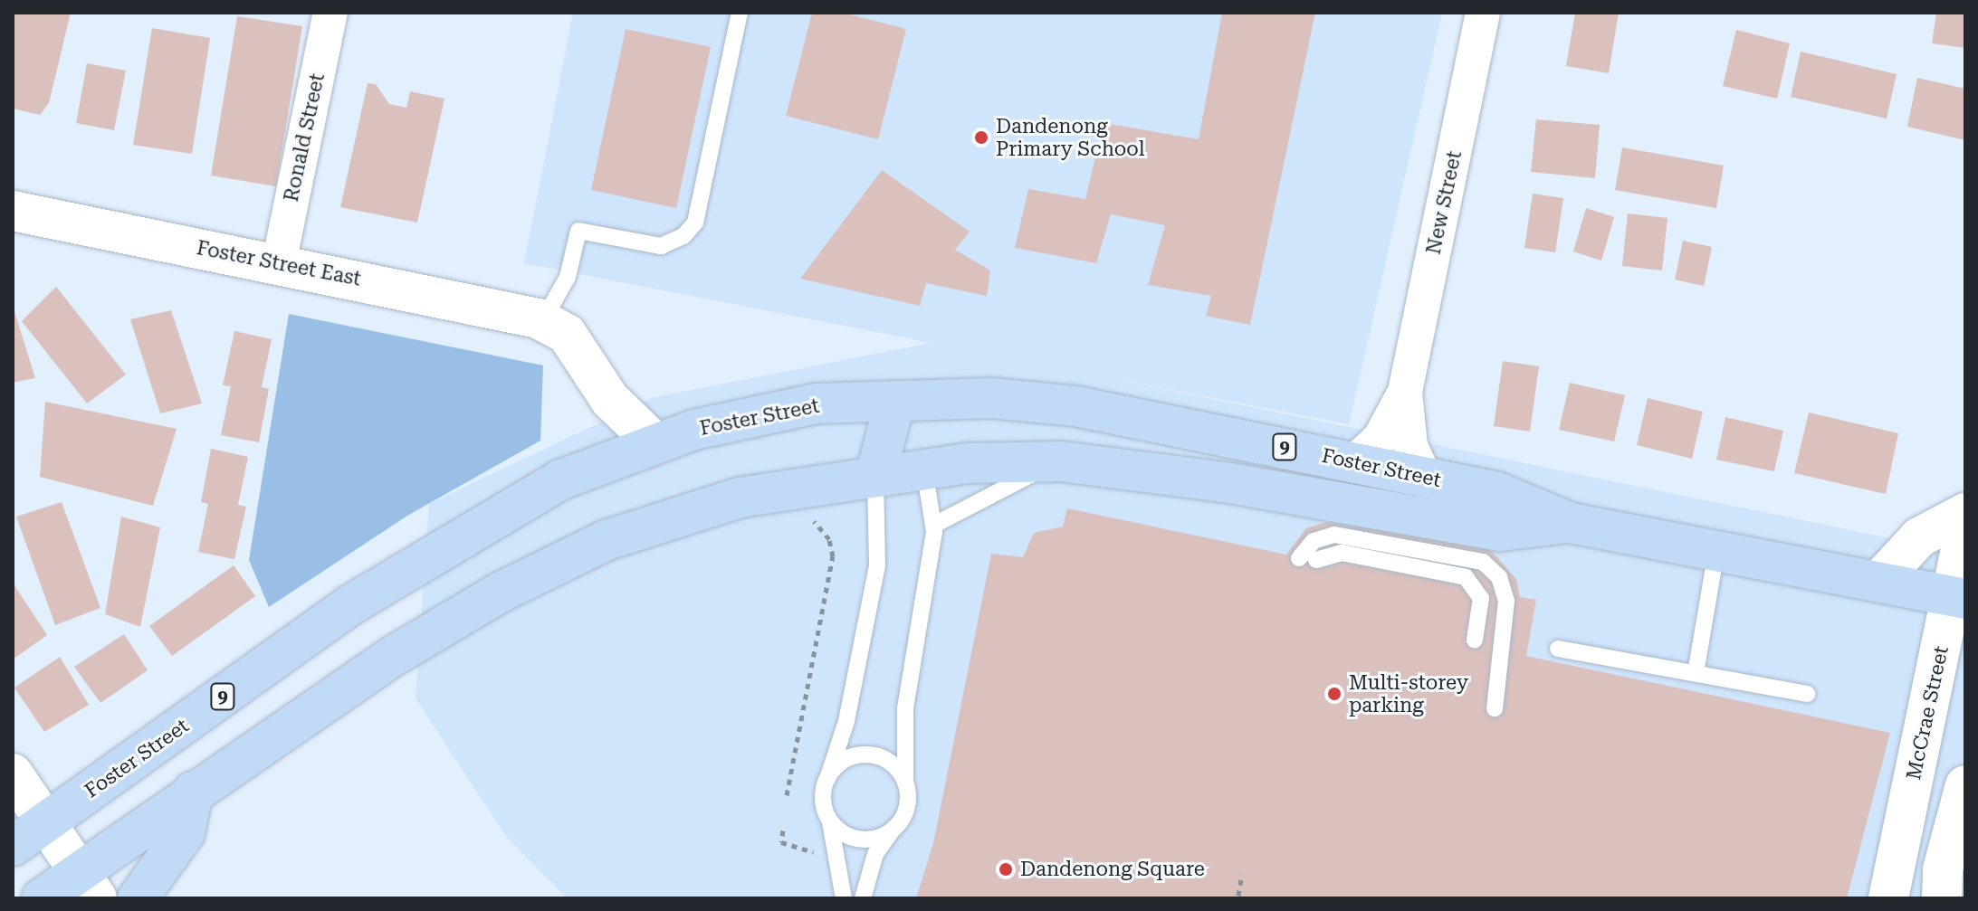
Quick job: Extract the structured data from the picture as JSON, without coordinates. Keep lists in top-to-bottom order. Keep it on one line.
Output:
{"streets":{"highway":["Foster Street","9"],"street":["Ronald Street","New Street","Foster Street East","McCrae Street"]},"crossings":[["Ronald Street","Foster Street East"],["New Street","Foster Street"],["Foster Street","9"],["Foster Street","McCrae Street"]],"places":["Dandenong Primary School","Multi-storey parking","Dandenong Square"]}
